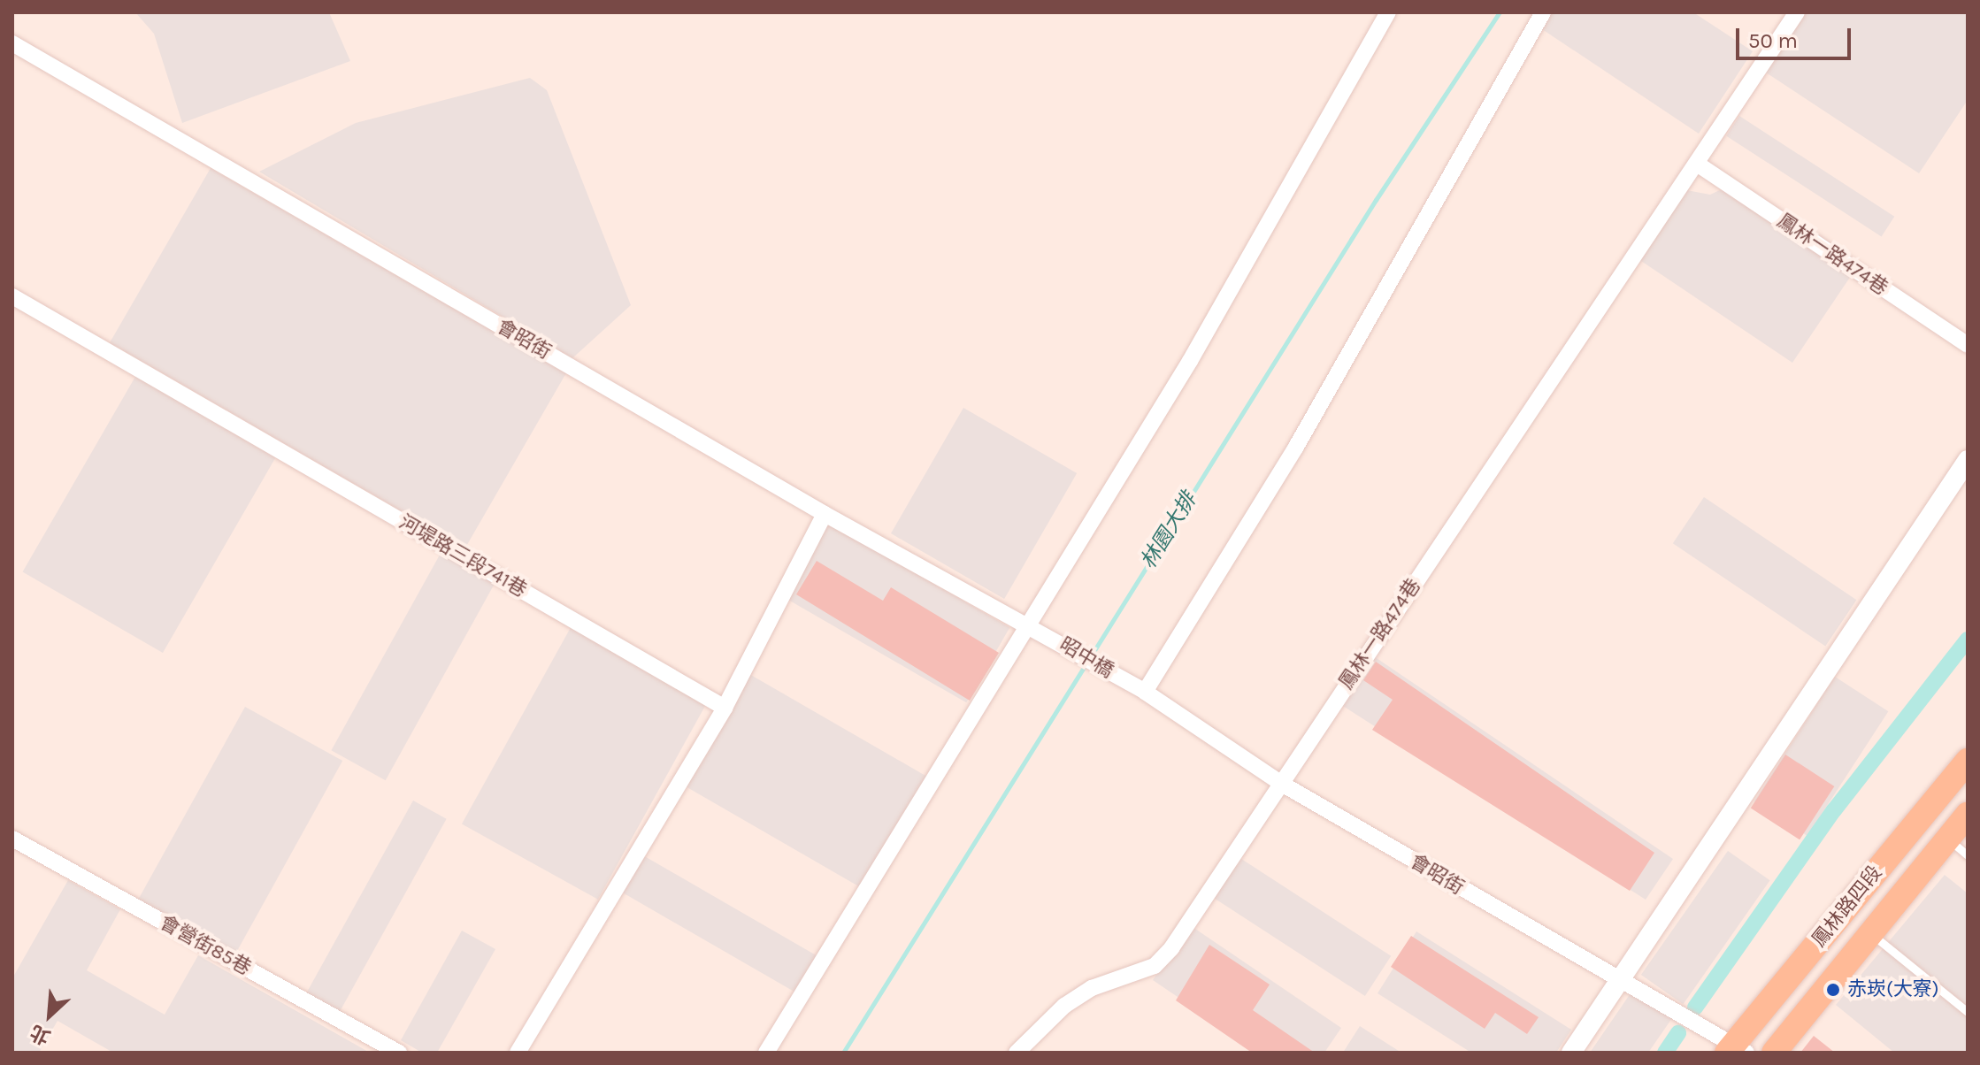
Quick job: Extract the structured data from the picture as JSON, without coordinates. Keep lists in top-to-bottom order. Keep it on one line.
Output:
{"streets":{"main road":["鳳林路四段"],"street":["鳳林一路474巷","會昭街","河堤路三段741巷","昭中橋","會營街85巷"]},"crossings":[["鳳林一路474巷","會昭街"],["會昭街","昭中橋"],["會昭街","鳳林路四段"]],"water":["林園大排"],"places":["赤崁(大寮)"],"scale_bar":"50 m","north":"bottom left"}
